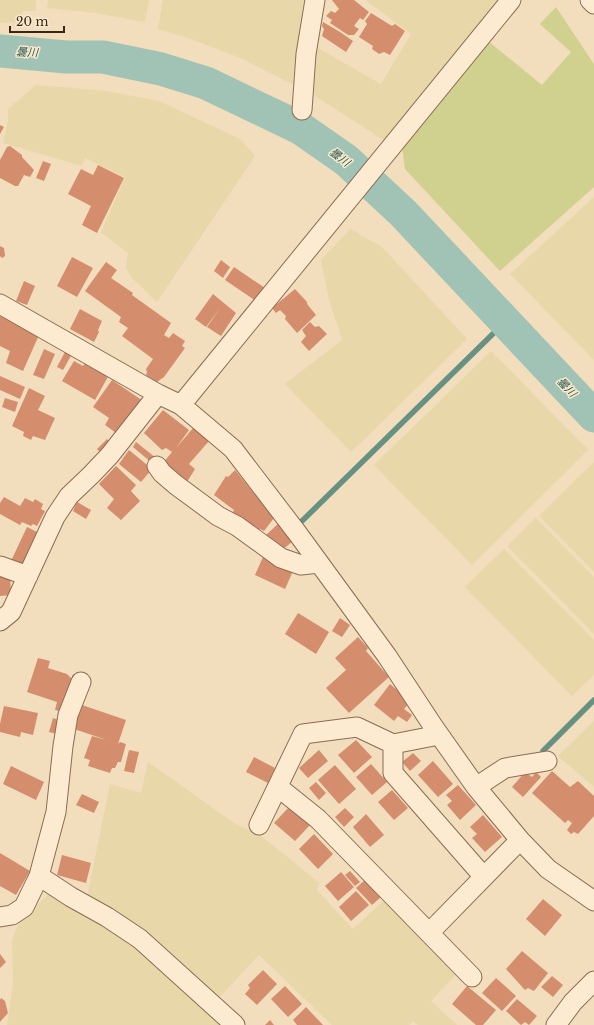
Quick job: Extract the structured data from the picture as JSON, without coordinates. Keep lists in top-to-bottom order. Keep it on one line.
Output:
{"water":["曇川"],"scale_bar":"20 m"}
